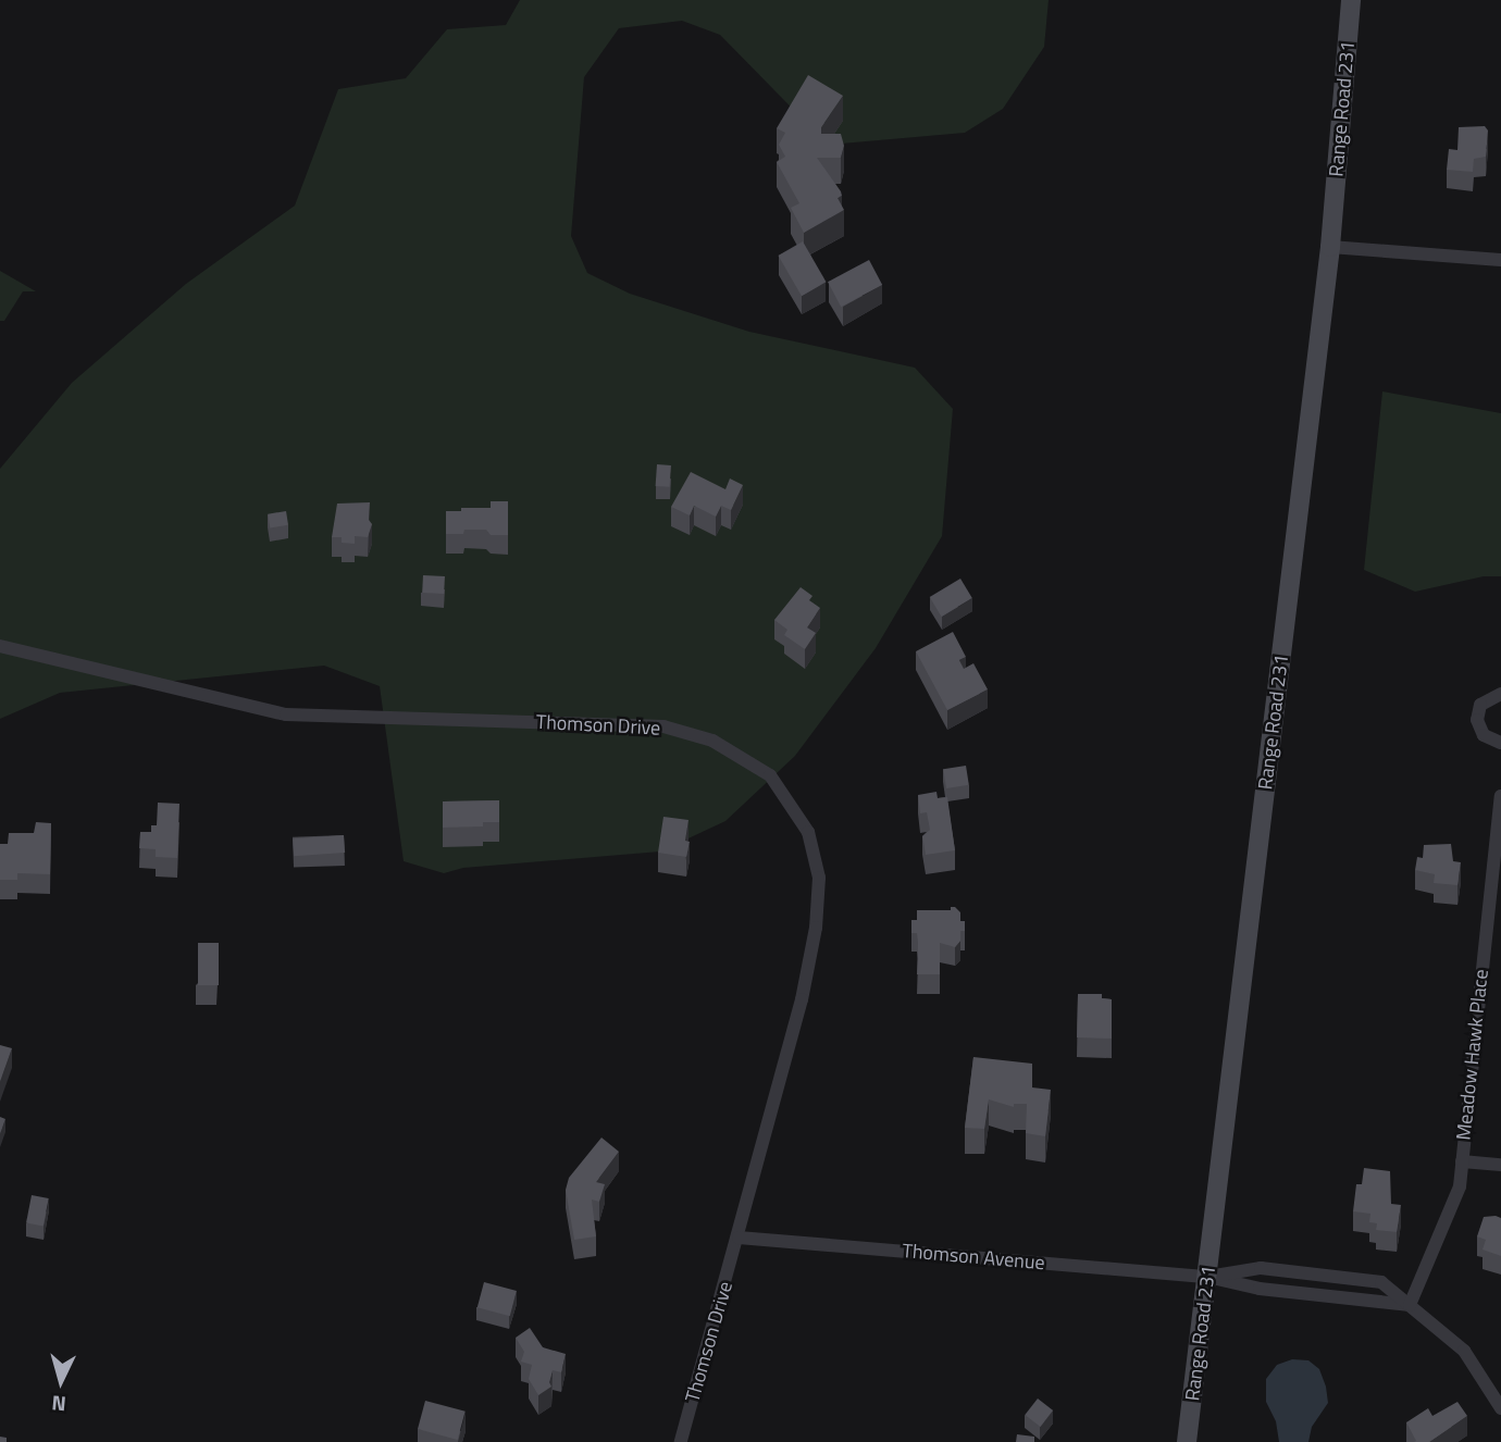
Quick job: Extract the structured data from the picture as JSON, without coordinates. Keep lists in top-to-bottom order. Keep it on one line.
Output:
{"streets":{"street":["Range Road 231","Thomson Drive","Meadow Hawk Place","Thomson Avenue"]},"crossings":[["Range Road 231","Thomson Avenue"],["Thomson Drive","Thomson Avenue"]],"north":"bottom"}
